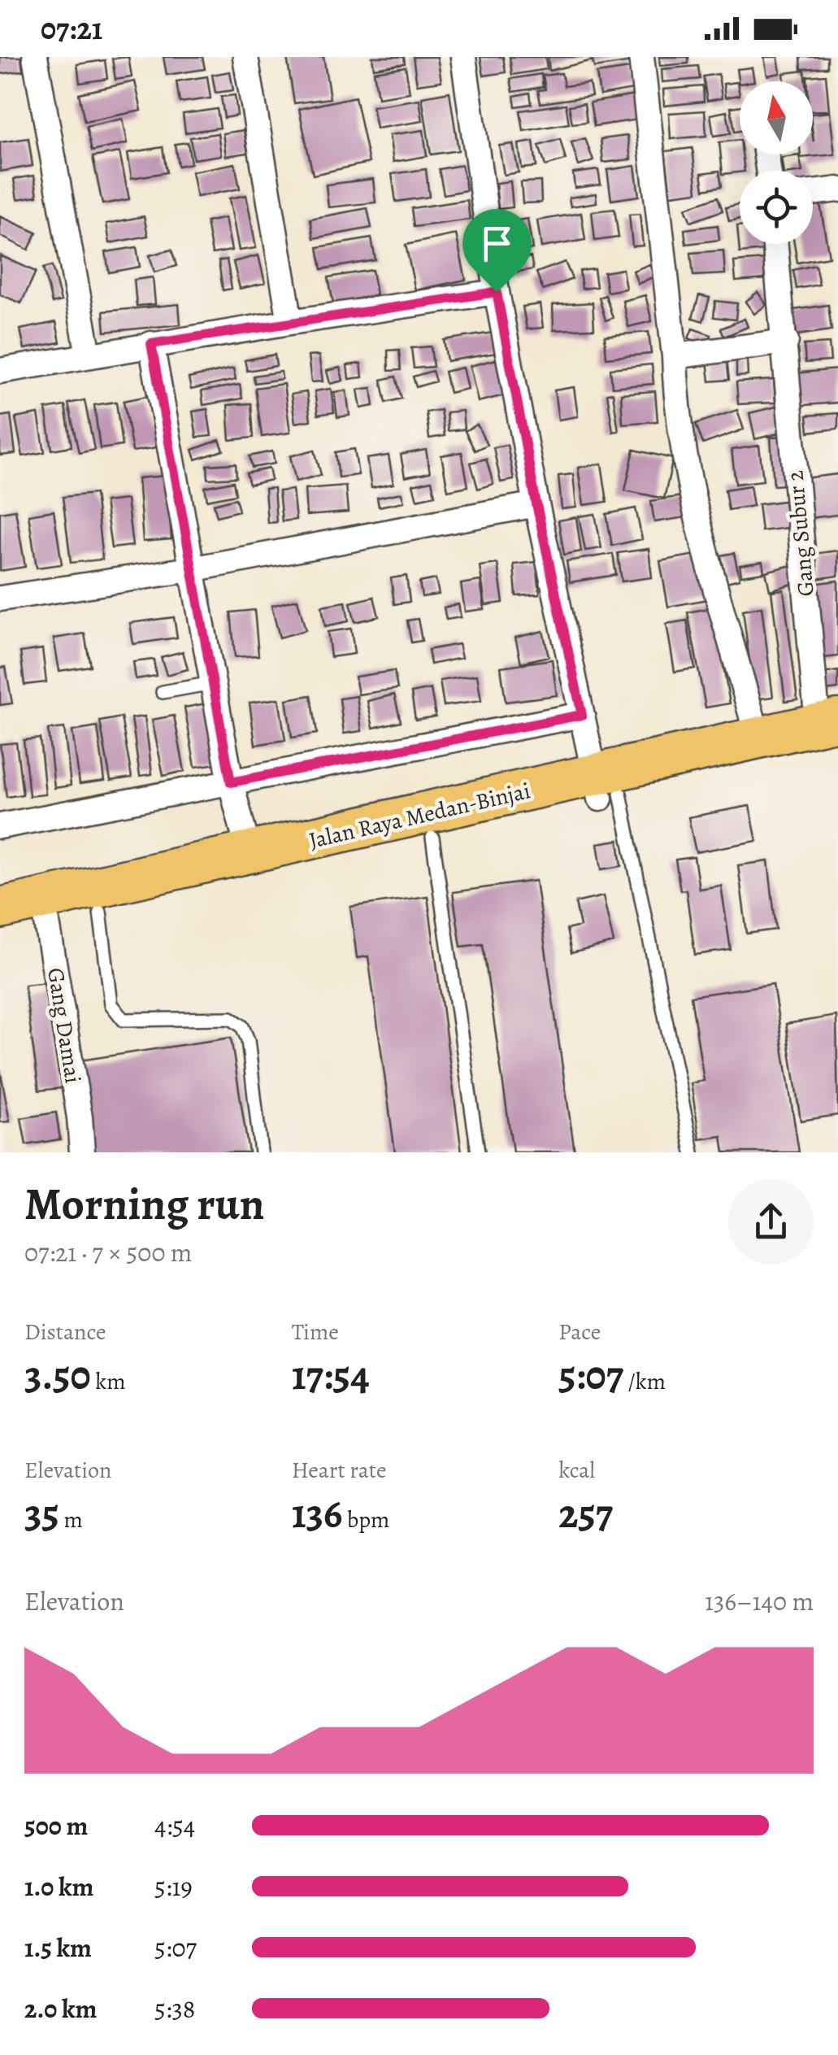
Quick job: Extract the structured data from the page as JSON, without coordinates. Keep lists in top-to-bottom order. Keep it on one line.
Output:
{"streets":{"highway":["Jalan Raya Medan-Binjai"],"street":["Gang Subur 2","Gang Damai"]},"crossings":[["Gang Subur 2","Jalan Raya Medan-Binjai"],["Jalan Raya Medan-Binjai","Gang Damai"]],"north":"top","page":{"status":"07:21","heading":["Morning run","07:21 · 7 × 500 m"],"stats":[["Distance","3.50 km"],["Time","17:54"],["Pace","5:07 /km"],["Elevation","35 m"],["Heart rate","136 bpm"],["kcal","257"]],"chart":["Elevation","136–140 m"],"list":[{"name":"500 m","note":"4:54"},{"name":"1.0 km","note":"5:19"},{"name":"1.5 km","note":"5:07"},{"name":"2.0 km","note":"5:38"}]}}
